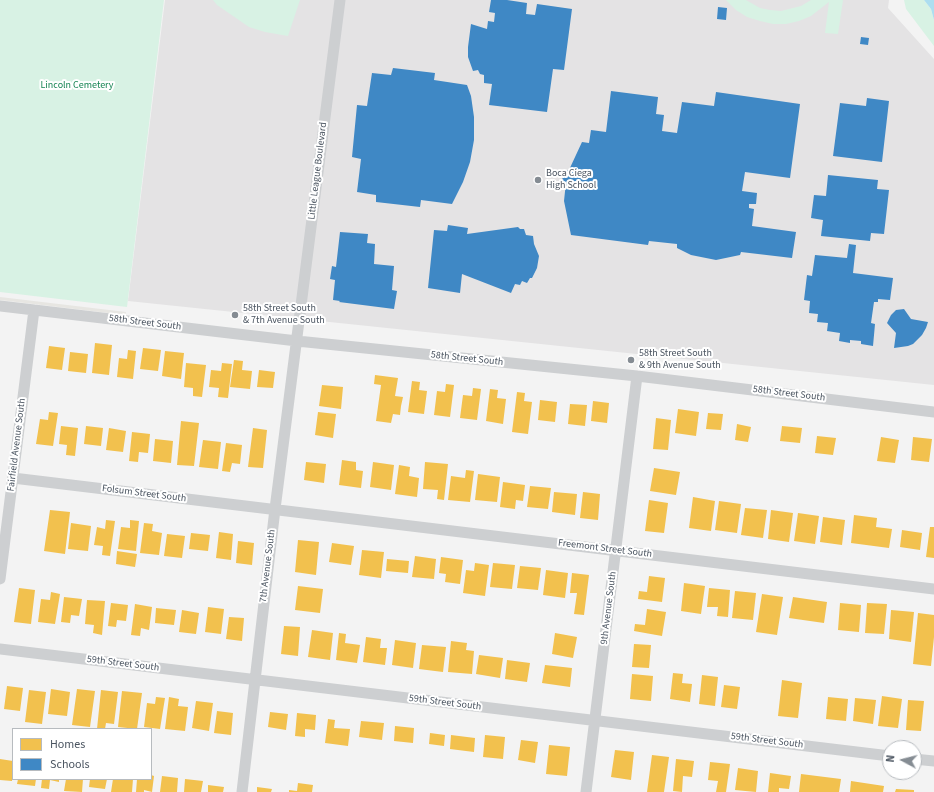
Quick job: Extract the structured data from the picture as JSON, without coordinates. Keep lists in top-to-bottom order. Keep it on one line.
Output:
{"streets":{"street":["Little League Boulevard","58th Street South","Fairfield Avenue South","Folsum Street South","Freemont Street South","7th Avenue South","9th Avenue South","59th Street South"]},"crossings":[["Little League Boulevard","58th Street South"],["Little League Boulevard","7th Avenue South"],["58th Street South","Fairfield Avenue South"],["58th Street South","7th Avenue South"],["58th Street South","9th Avenue South"],["Fairfield Avenue South","Folsum Street South"],["Folsum Street South","Freemont Street South"],["Folsum Street South","7th Avenue South"],["Freemont Street South","7th Avenue South"],["Freemont Street South","9th Avenue South"],["7th Avenue South","59th Street South"],["9th Avenue South","59th Street South"]],"parks":["Lincoln Cemetery"],"places":["Boca Ciega High School","58th Street South & 7th Avenue South","58th Street South & 9th Avenue South"],"legend":["Homes","Schools"],"north":"left"}
